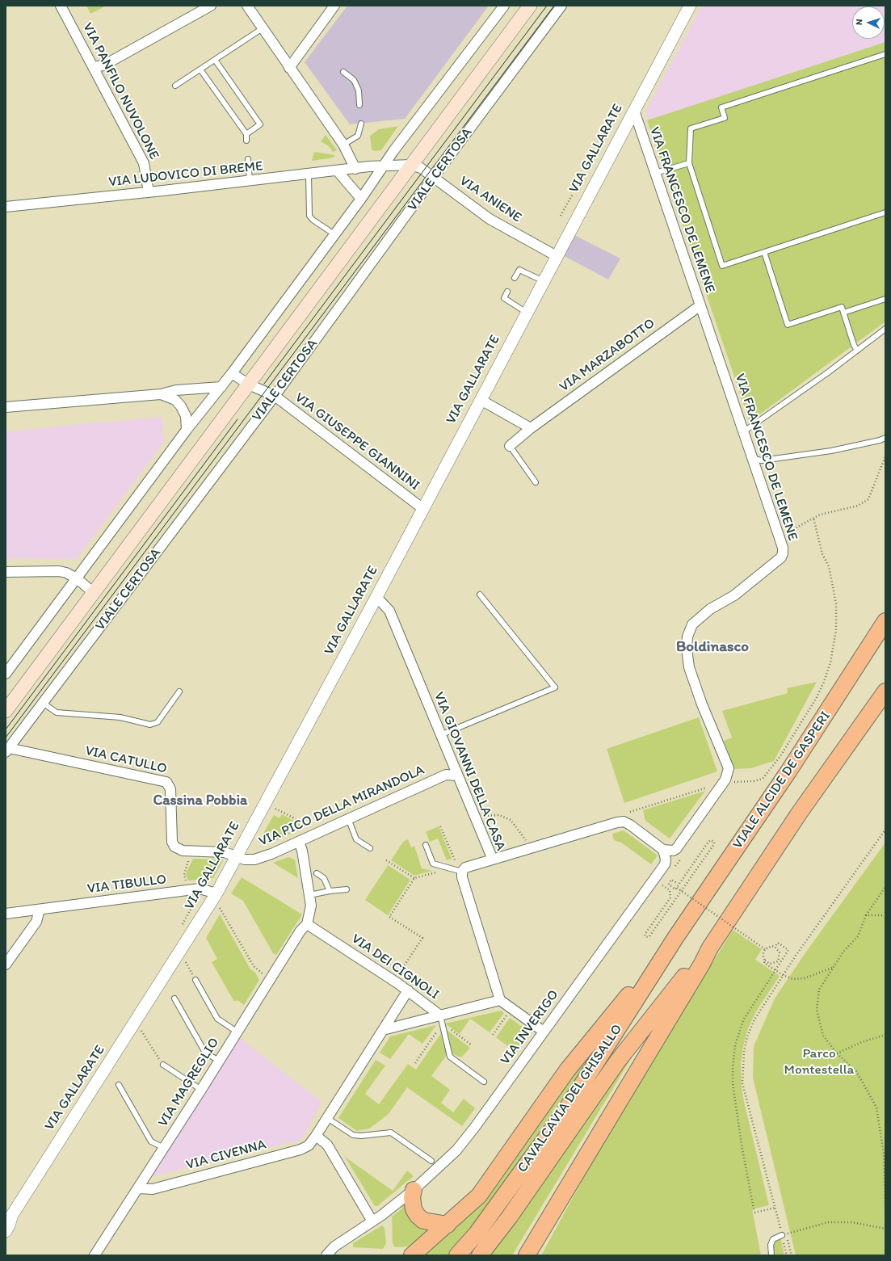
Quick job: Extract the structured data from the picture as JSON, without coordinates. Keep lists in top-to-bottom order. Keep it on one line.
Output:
{"streets":{"highway":["VIALE ALCIDE DE GASPERI","CAVALCAVIA DEL GHISALLO"],"main road":["VIALE CERTOSA"],"street":["VIA PANFILO NUVOLONE","VIA GALLARATE","VIA LUDOVICO DI BREME","VIA ANIENE","VIA FRANCESCO DE LEMENE","VIA MARZABOTTO","VIA GIUSEPPE GIANNINI","VIA CATULLO","VIA GIOVANNI DELLA CASA","VIA PICO DELLA MIRANDOLA","VIA TIBULLO","VIA DEI CIGNOLI","VIA INVERIGO","VIA MAGREGLIO","VIA CIVENNA"]},"crossings":[["VIA PANFILO NUVOLONE","VIA LUDOVICO DI BREME"],["VIA GALLARATE","VIA ANIENE"],["VIA GALLARATE","VIA FRANCESCO DE LEMENE"],["VIA GALLARATE","VIA GIUSEPPE GIANNINI"],["VIA GALLARATE","VIA CATULLO"],["VIA GALLARATE","VIA GIOVANNI DELLA CASA"],["VIA GALLARATE","VIA PICO DELLA MIRANDOLA"],["VIA GALLARATE","VIA TIBULLO"],["VIALE CERTOSA","VIA LUDOVICO DI BREME"],["VIALE CERTOSA","VIA ANIENE"],["VIALE CERTOSA","VIA GIUSEPPE GIANNINI"],["VIALE CERTOSA","VIA CATULLO"],["VIA FRANCESCO DE LEMENE","VIA MARZABOTTO"],["VIA CATULLO","VIA PICO DELLA MIRANDOLA"],["VIA GIOVANNI DELLA CASA","VIA PICO DELLA MIRANDOLA"],["VIALE ALCIDE DE GASPERI","CAVALCAVIA DEL GHISALLO"],["VIA DEI CIGNOLI","VIA MAGREGLIO"],["VIA DEI CIGNOLI","VIA CIVENNA"],["VIA MAGREGLIO","VIA CIVENNA"]],"districts":["Boldinasco","Cassina Pobbia"],"parks":["Parco Montestella"],"north":"left"}
